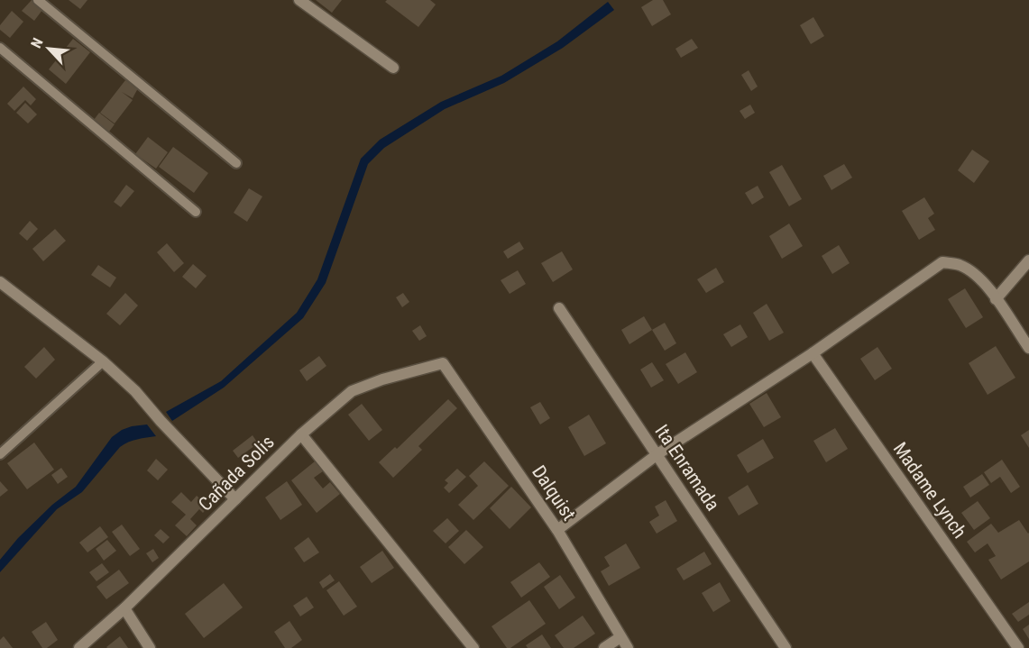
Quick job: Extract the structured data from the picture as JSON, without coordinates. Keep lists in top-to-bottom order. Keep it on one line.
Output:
{"streets":{"street":["Ita Enramada","Cañada Solis","Madame Lynch","Dalquist"]},"crossings":[["Cañada Solis","Dalquist"]],"north":"top left"}
